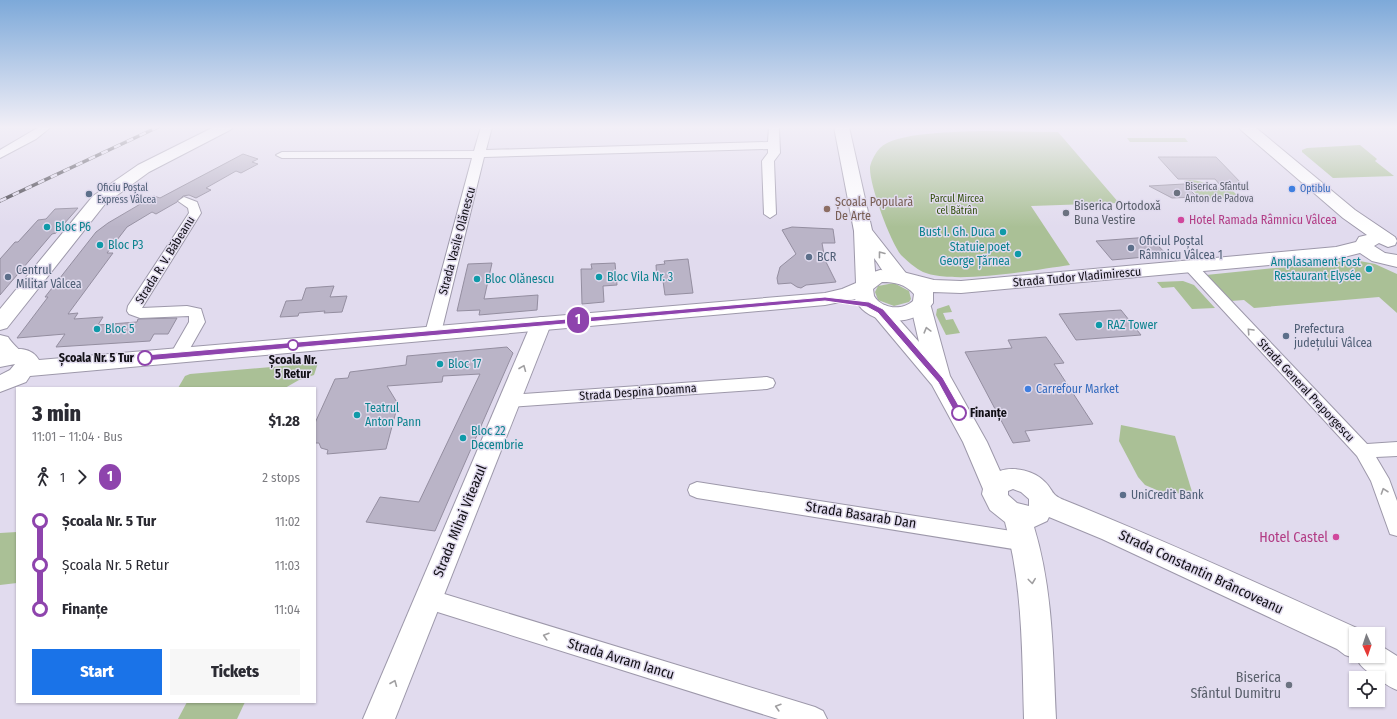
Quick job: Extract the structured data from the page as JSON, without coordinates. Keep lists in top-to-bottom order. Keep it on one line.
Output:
{"streets":{"main road":["Strada Tudor Vladimirescu","Strada Mihai Viteazul","Strada Constantin Brâncoveanu"],"street":["Strada Vasile Olănescu","Strada R. V. Băbeanu","Strada General Praporgescu","Strada Despina Doamna","Strada Basarab Dan","Strada Avram Iancu"]},"crossings":[["Strada Tudor Vladimirescu","Strada General Praporgescu"],["Strada Despina Doamna","Strada Mihai Viteazul"],["Strada Mihai Viteazul","Strada Avram Iancu"]],"one_way":["Strada General Praporgescu","Strada Mihai Viteazul","Strada Avram Iancu"],"parks":["Parcul Mircea cel Bătrân"],"places":["Optiblu","Biserica Sfântul Anton de Padova","Oficiu Poștal Express Vâlcea","Școala Populară De Arte","Biserica Ortodoxă Buna Vestire","Hotel Ramada Râmnicu Vâlcea","Bloc P6","Bust I. Gh. Duca","Bloc P3","Oficiul Poștal Râmnicu Vâlcea 1","Statuie poet George Țărnea","BCR","Amplasament Fost Restaurant Elysée","Centrul Militar Vâlcea","Bloc Vila Nr. 3","Bloc Olănescu","RAZ Tower","Bloc 5","Prefectura județului Vâlcea","Școala Nr. 5 Retur","Școala Nr. 5 Tur","Bloc 17","Carrefour Market","Finanțe","Teatrul Anton Pann","Bloc 22 Decembrie","UniCredit Bank","Hotel Castel","Biserica Sfântul Dumitru"],"lines":["bus line 1"],"north":"bottom","page":{"on_map":"1","heading":["3 min","11:01 – 11:04 · Bus","$1.28"],"legs":["1","1","2 stops"],"list":[{"name":"Școala Nr. 5 Tur","value":"11:02"},{"name":"Școala Nr. 5 Retur","value":"11:03"},{"name":"Finanțe","value":"11:04"}],"buttons":["Start","Tickets"]}}
